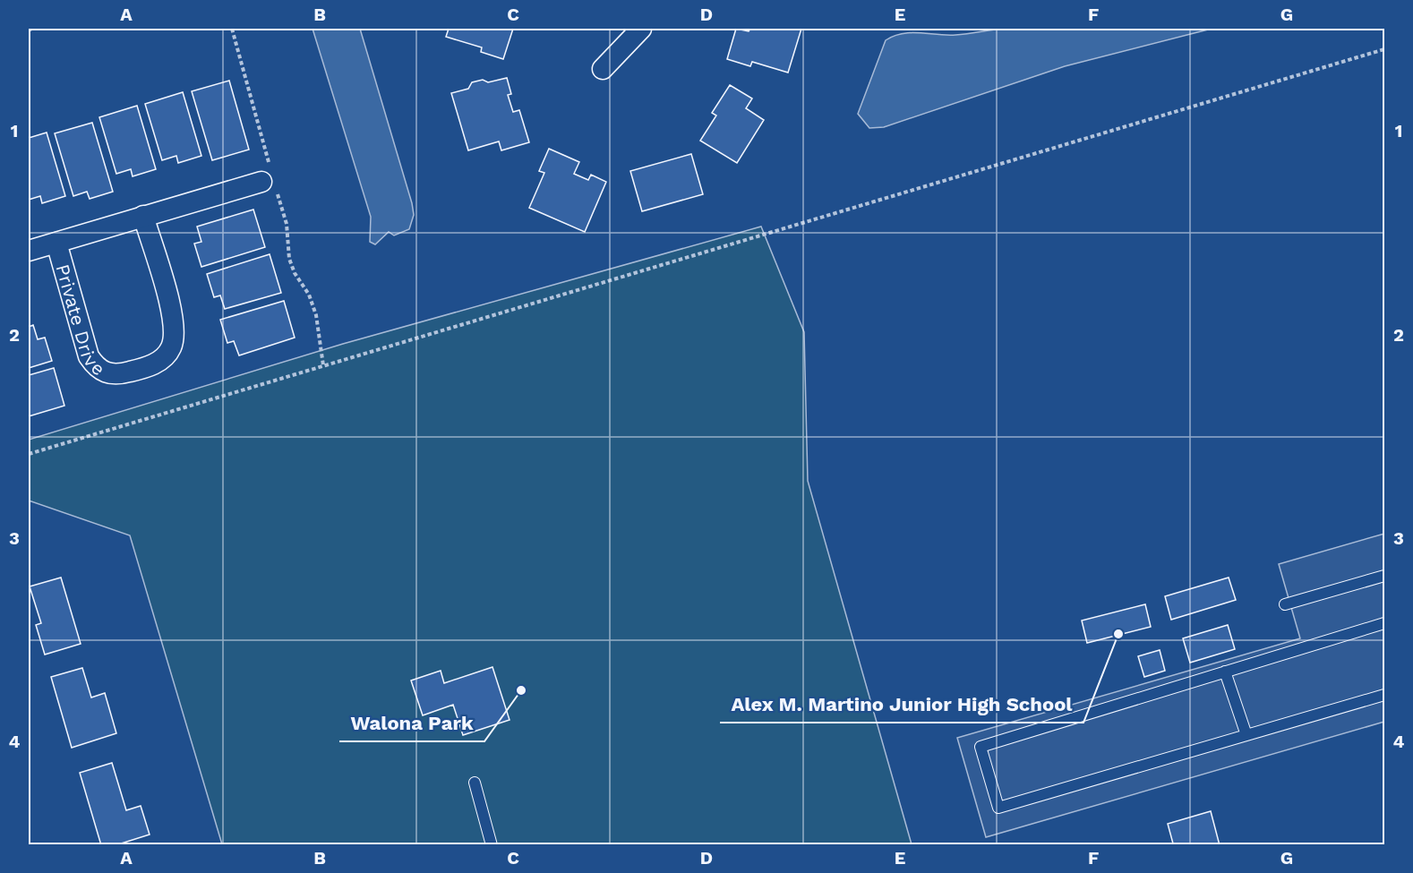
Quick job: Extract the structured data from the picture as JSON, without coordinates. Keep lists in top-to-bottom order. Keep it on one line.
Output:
{"streets":{"street":["Private Drive"]},"places":["Alex M. Martino Junior High School","Walona Park"],"grid":{"columns":["A","B","C","D","E","F","G"],"rows":["1","2","3","4"]}}
